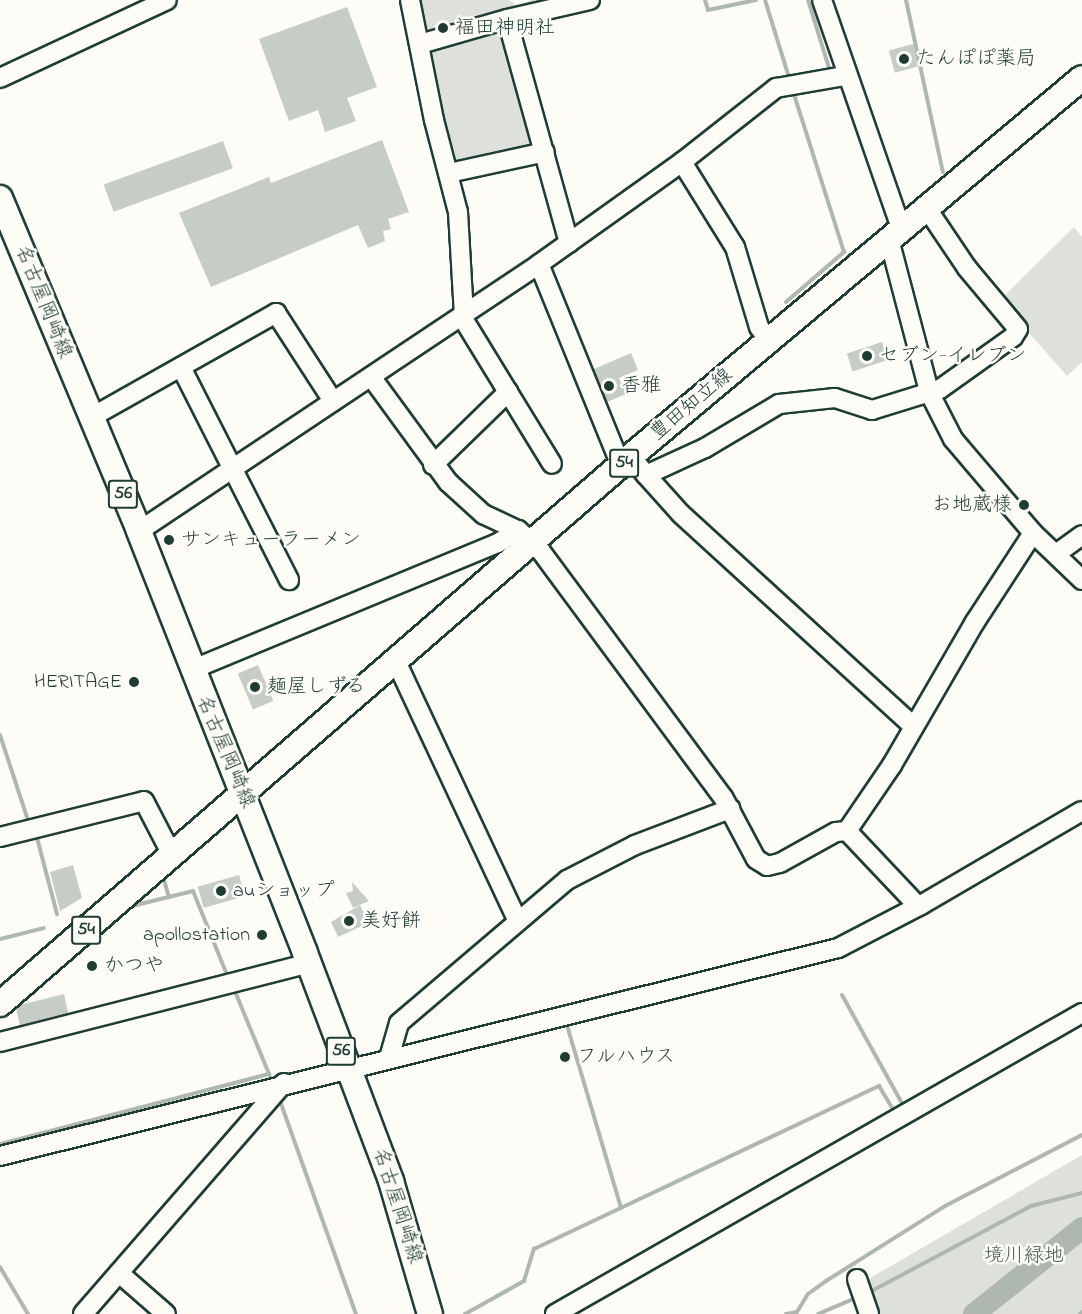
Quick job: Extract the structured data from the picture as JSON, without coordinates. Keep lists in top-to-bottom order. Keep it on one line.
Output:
{"streets":{"main road":["名古屋岡崎線","豊田知立線","54","56"]},"crossings":[["名古屋岡崎線","豊田知立線"]],"parks":["境川緑地"],"places":["福田神明社","たんぽぽ薬局","セブン-イレブン","香雅","お地蔵様","サンキューラーメン","HERITAGE","麺屋しずる","auショップ","美好餅","apollostation","かつや","フルハウス"]}
